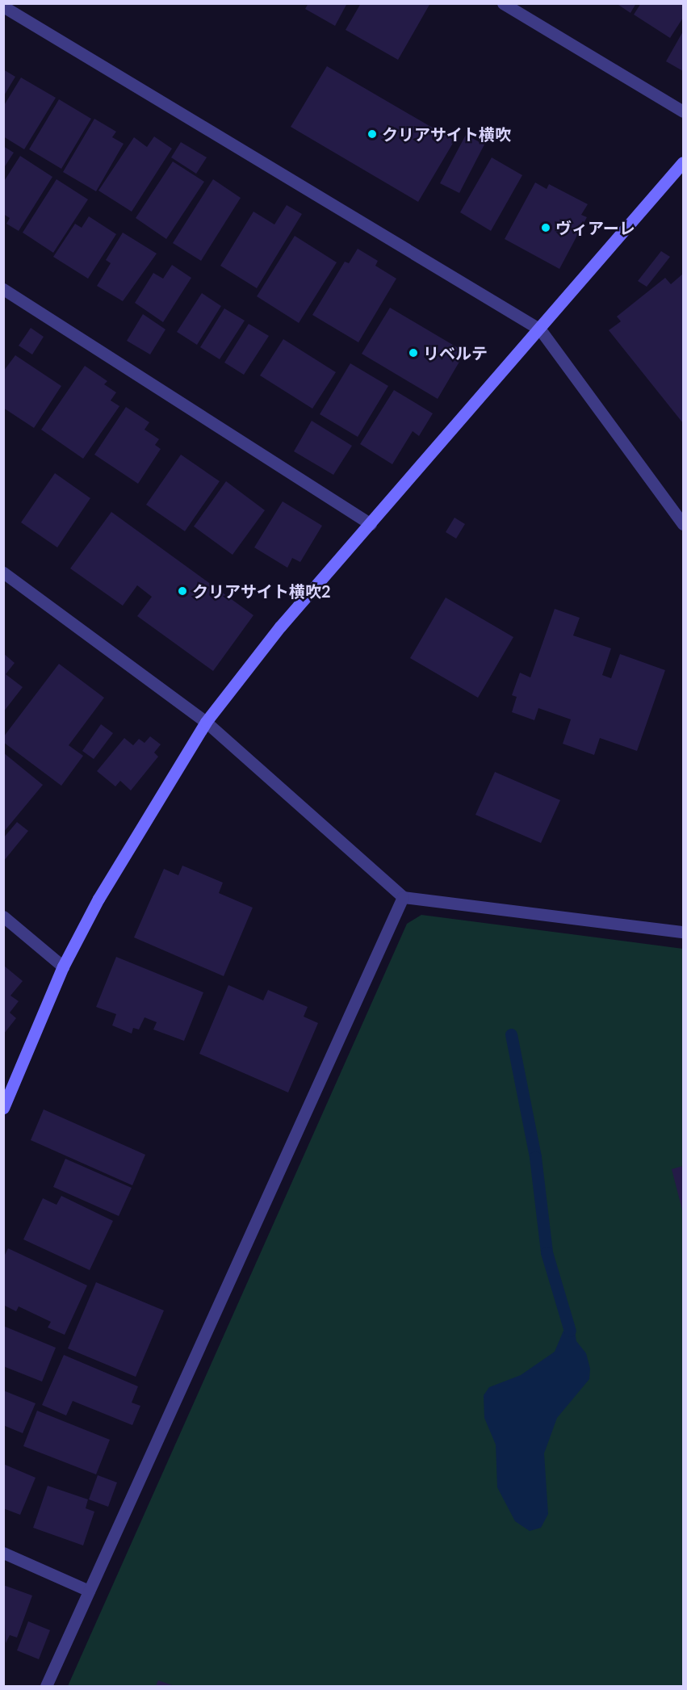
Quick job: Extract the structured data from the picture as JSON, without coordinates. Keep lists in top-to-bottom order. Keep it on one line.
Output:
{"places":["クリアサイト横吹","ヴィアーレ","リベルテ","クリアサイト横吹2"]}
